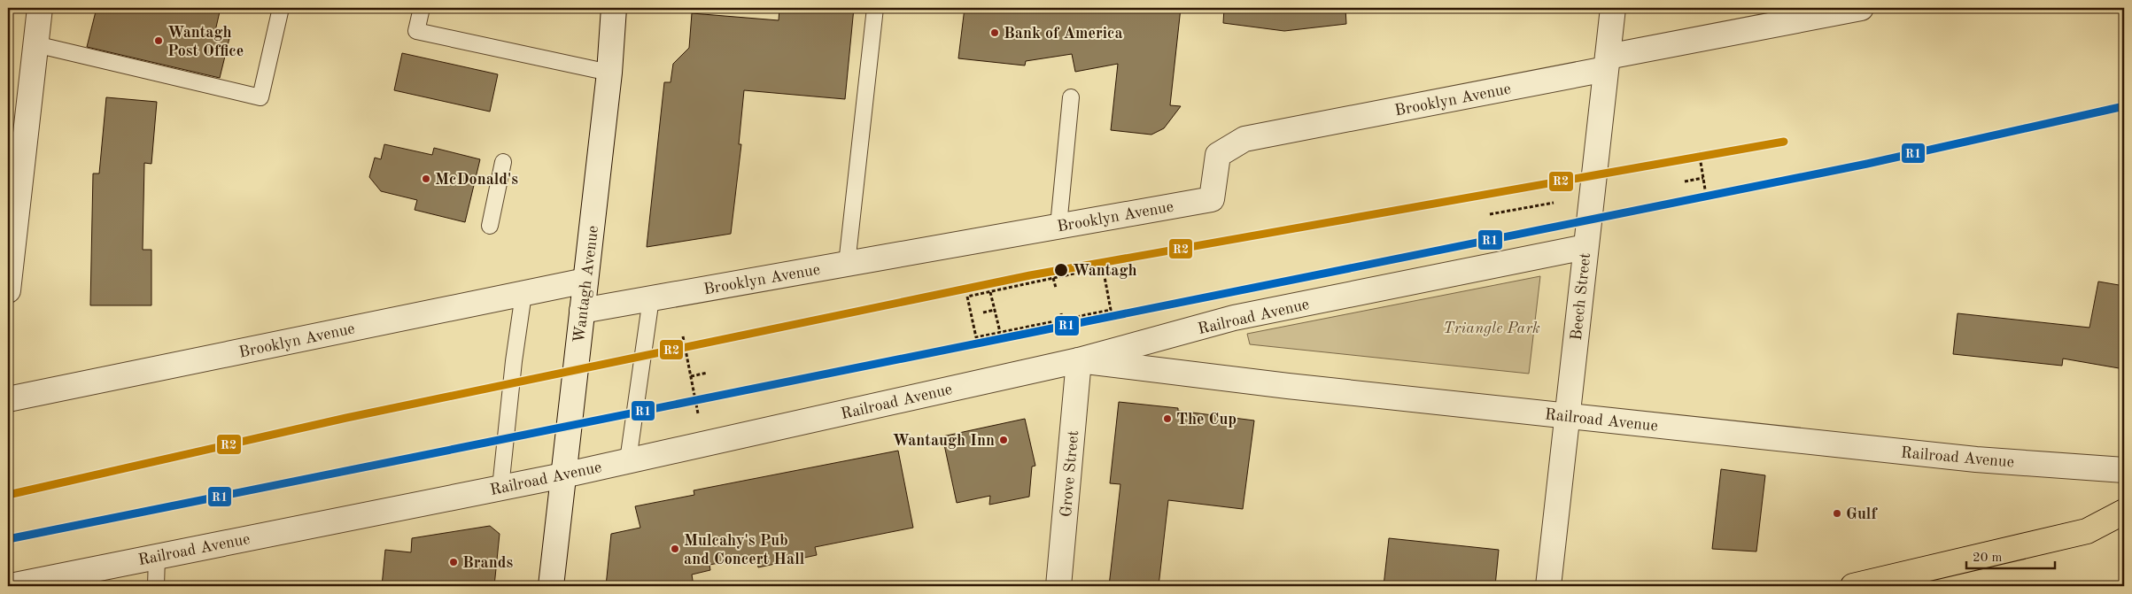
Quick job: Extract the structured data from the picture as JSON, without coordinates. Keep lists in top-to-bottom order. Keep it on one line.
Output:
{"streets":{"street":["Brooklyn Avenue","Wantagh Avenue","Beech Street","Railroad Avenue","Grove Street"]},"crossings":[["Brooklyn Avenue","Wantagh Avenue"],["Brooklyn Avenue","Beech Street"],["Wantagh Avenue","Railroad Avenue"],["Beech Street","Railroad Avenue"],["Railroad Avenue","Grove Street"]],"parks":["Triangle Park"],"places":["Bank of America","Wantagh Post Office","McDonald's","Wantagh","The Cup","Wantaugh Inn","Gulf","Mulcahy's Pub and Concert Hall","Brands"],"lines":["transit line R1","transit line R2"],"scale_bar":"20 m"}
